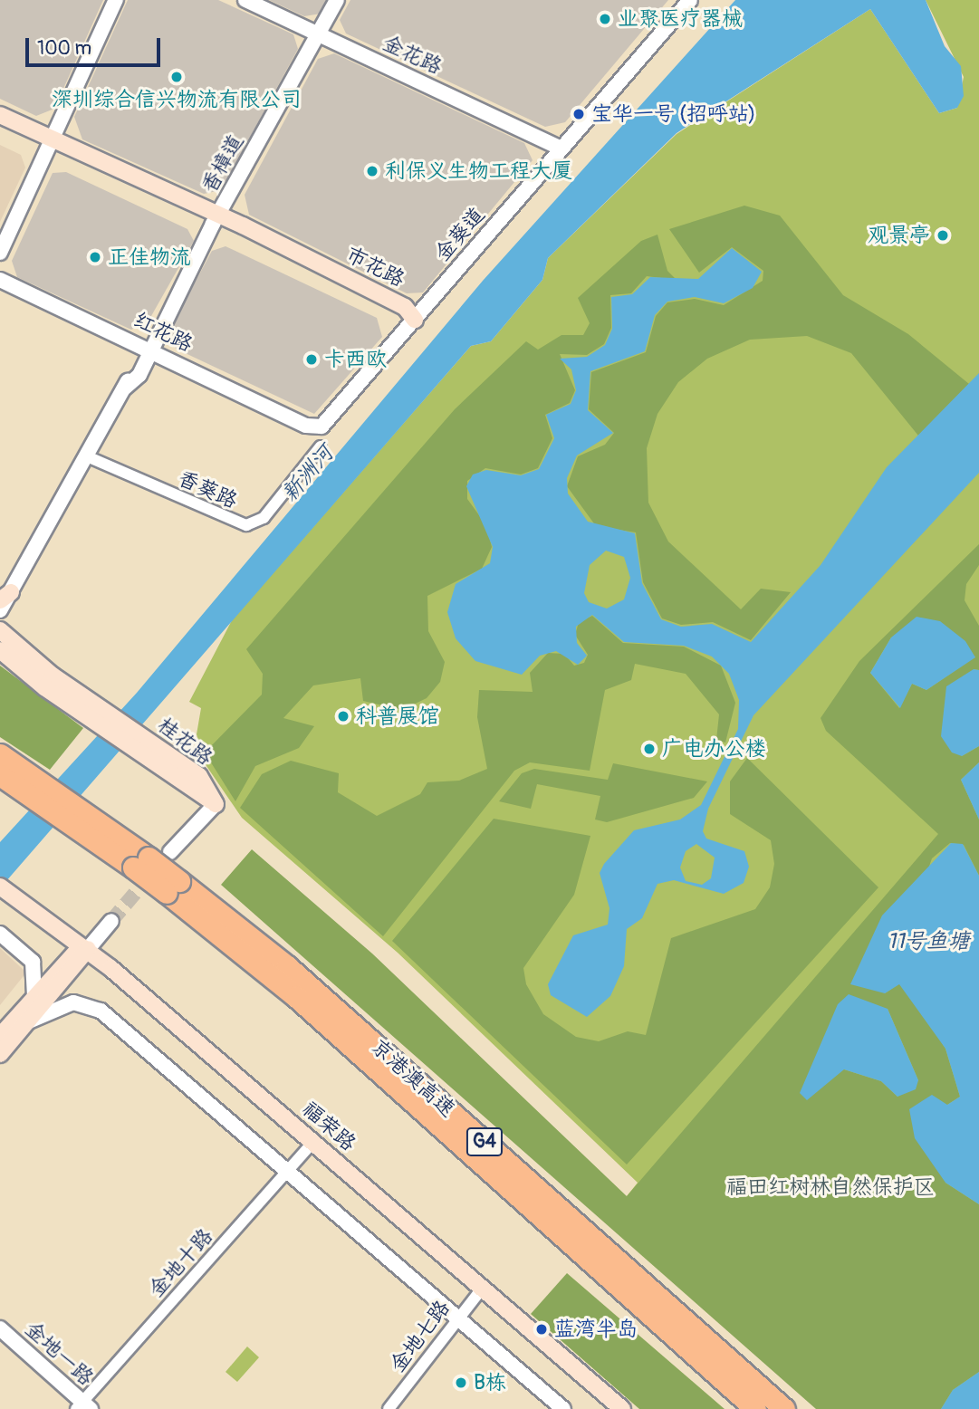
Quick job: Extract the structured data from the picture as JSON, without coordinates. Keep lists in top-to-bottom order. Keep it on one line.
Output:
{"streets":{"highway":["京港澳高速","G4"],"main road":["市花路","桂花路","福荣路"],"street":["金花路","香樟道","金葵道","红花路","香葵路","金地十路","金地七路","金地一路"]},"crossings":[["金花路","香樟道"],["金花路","金葵道"],["香樟道","市花路"],["香樟道","红花路"],["香樟道","香葵路"],["金葵道","市花路"],["金葵道","红花路"],["京港澳高速","G4"],["福荣路","金地十路"],["福荣路","金地七路"],["金地十路","金地一路"]],"water":["新洲河","11号鱼塘"],"parks":["福田红树林自然保护区"],"places":["业聚医疗器械","深圳综合信兴物流有限公司","宝华一号 (招呼站)","利保义生物工程大厦","观景亭","正佳物流","卡西欧","科普展馆","广电办公楼","蓝湾半岛","B栋"],"scale_bar":"100 m"}
